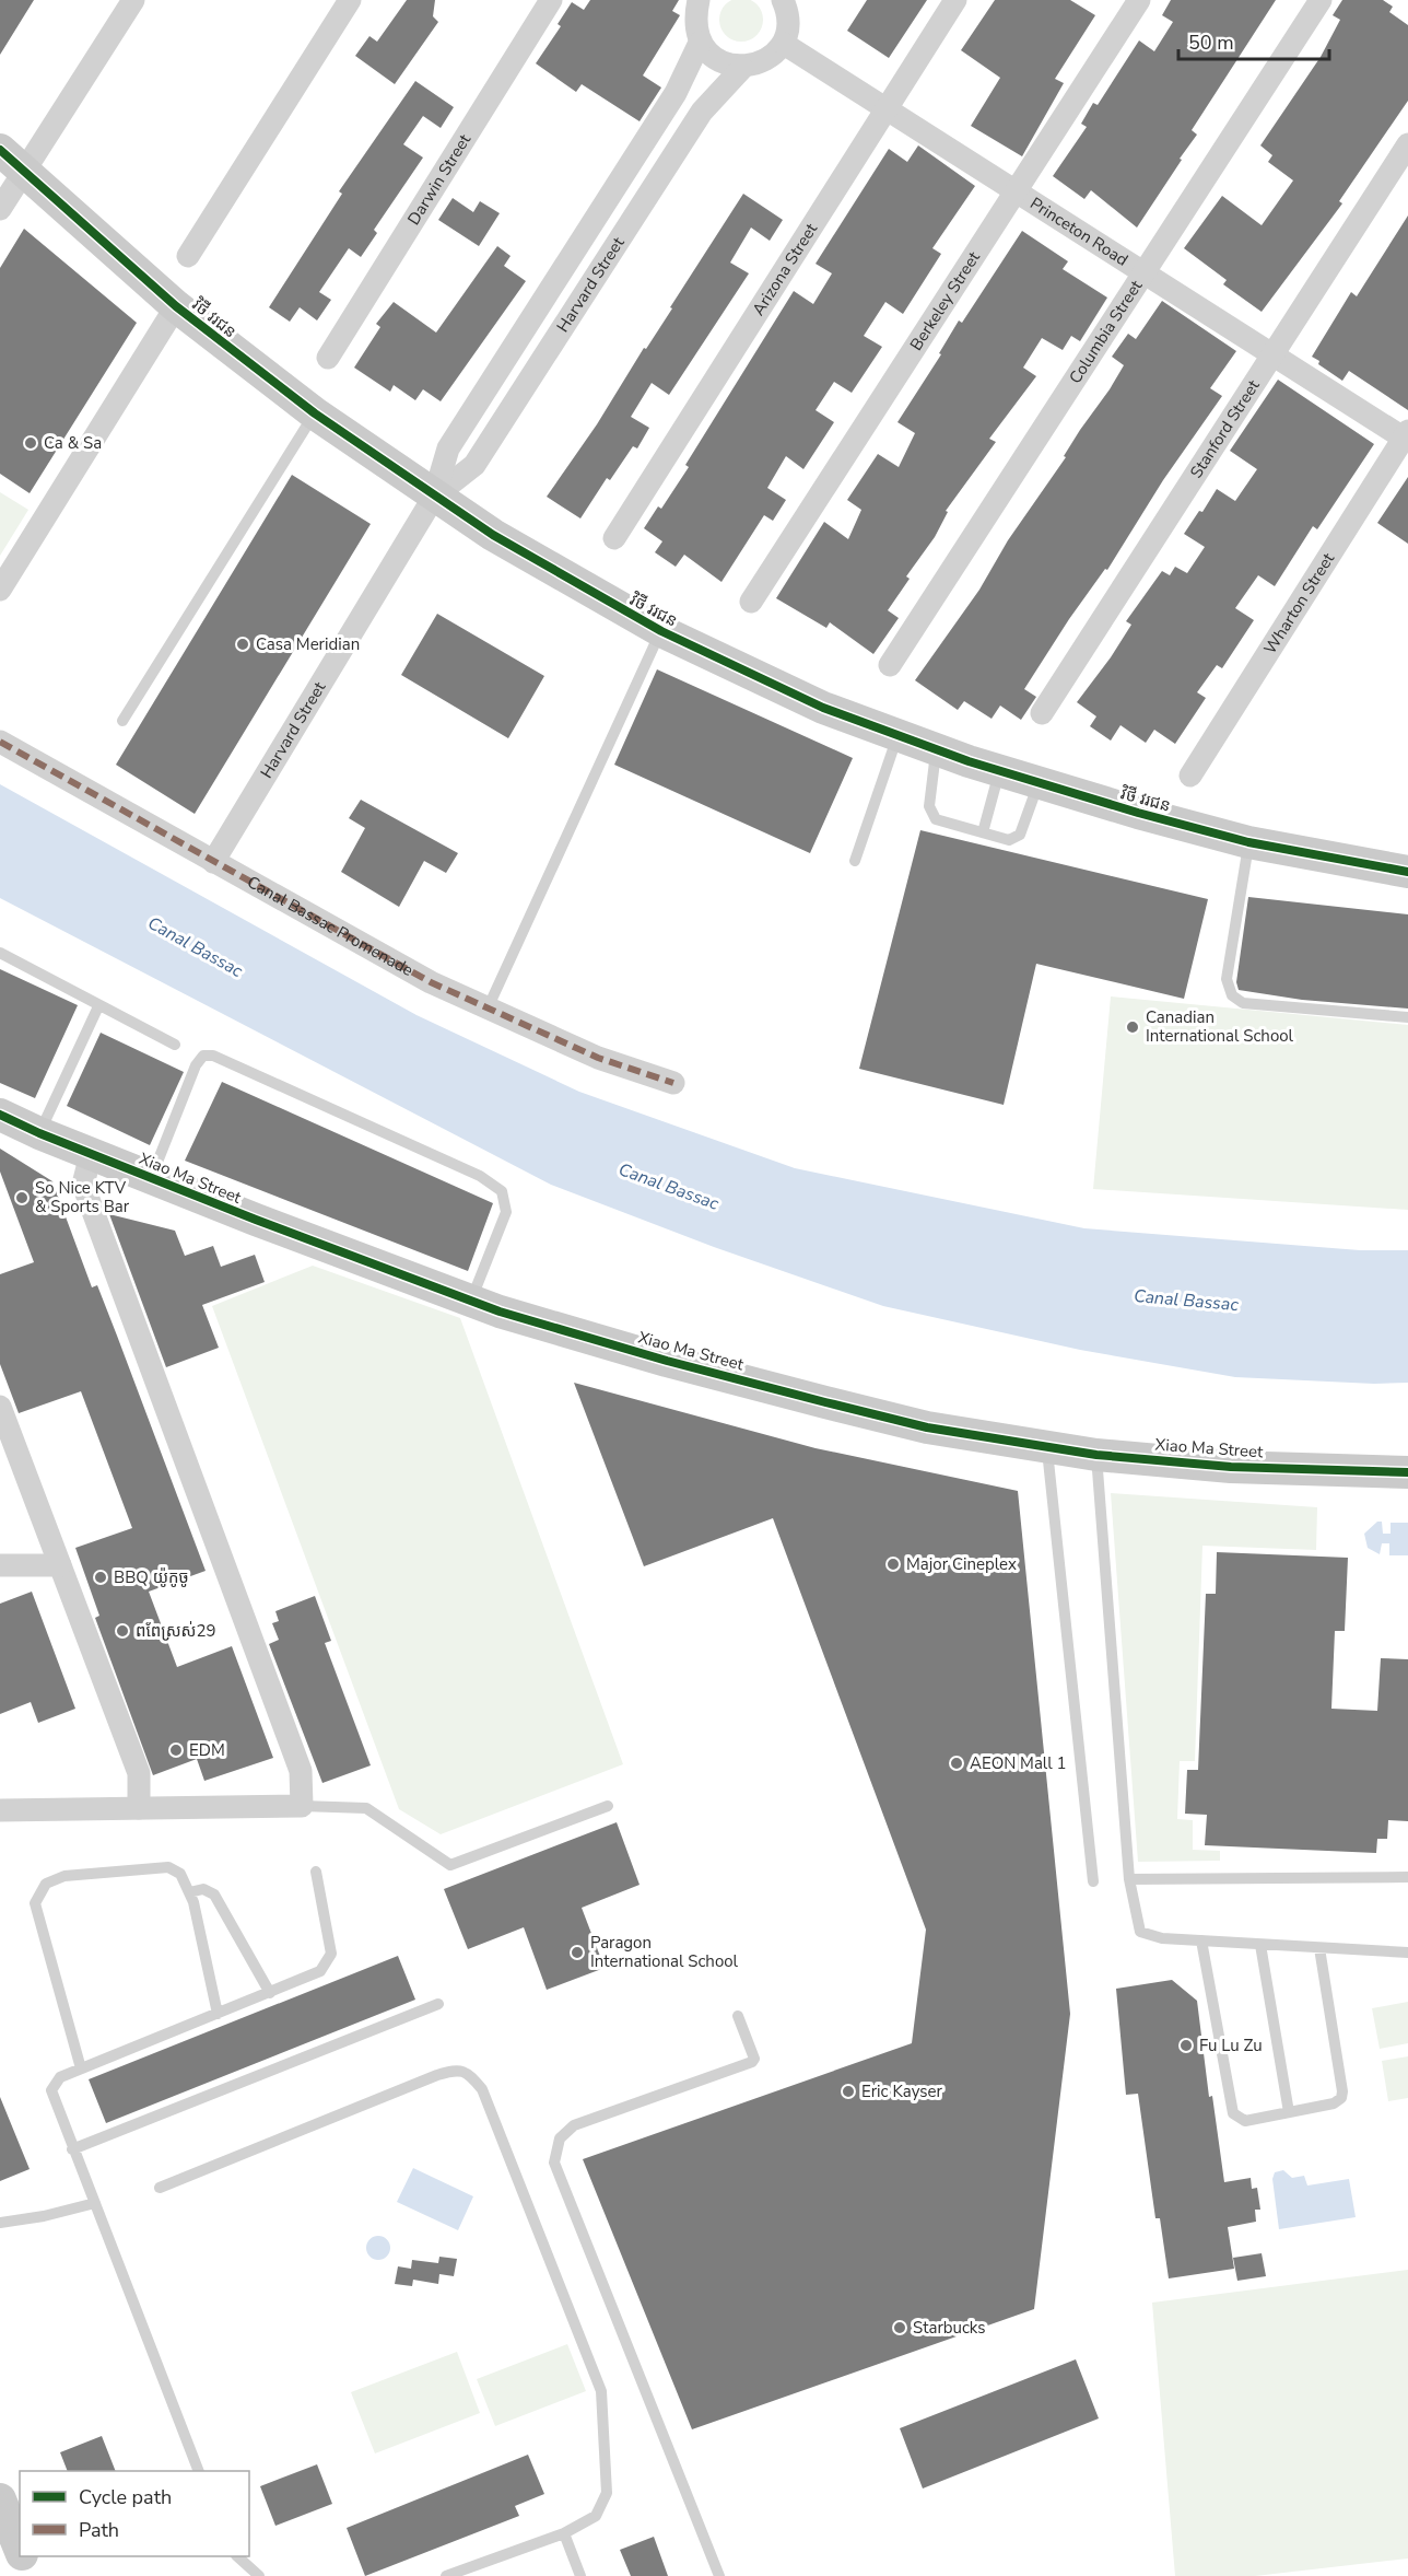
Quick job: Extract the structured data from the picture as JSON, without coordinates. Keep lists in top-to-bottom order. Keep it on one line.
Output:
{"streets":{"street":["Darwin Street","Princeton Road","Arizona Street","Harvard Street","Berkeley Street","វិថី វរជន","Columbia Street","Stanford Street","Wharton Street","Canal Bassac Promenade","Xiao Ma Street"]},"crossings":[["Princeton Road","Arizona Street"],["Princeton Road","Berkeley Street"],["Princeton Road","Columbia Street"],["Princeton Road","Stanford Street"],["Princeton Road","Wharton Street"],["Harvard Street","វិថី វរជន"],["Harvard Street","Canal Bassac Promenade"]],"water":["Canal Bassac"],"places":["Ca & Sa","Casa Meridian","Canadian International School","So Nice KTV & Sports Bar","Major Cineplex","BBQ យ៉ូកូចូ","ពពែស្រស់29","EDM","AEON Mall 1","Paragon International School","Fu Lu Zu","Eric Kayser","Starbucks"],"legend":["Cycle path","Path"],"scale_bar":"50 m"}
